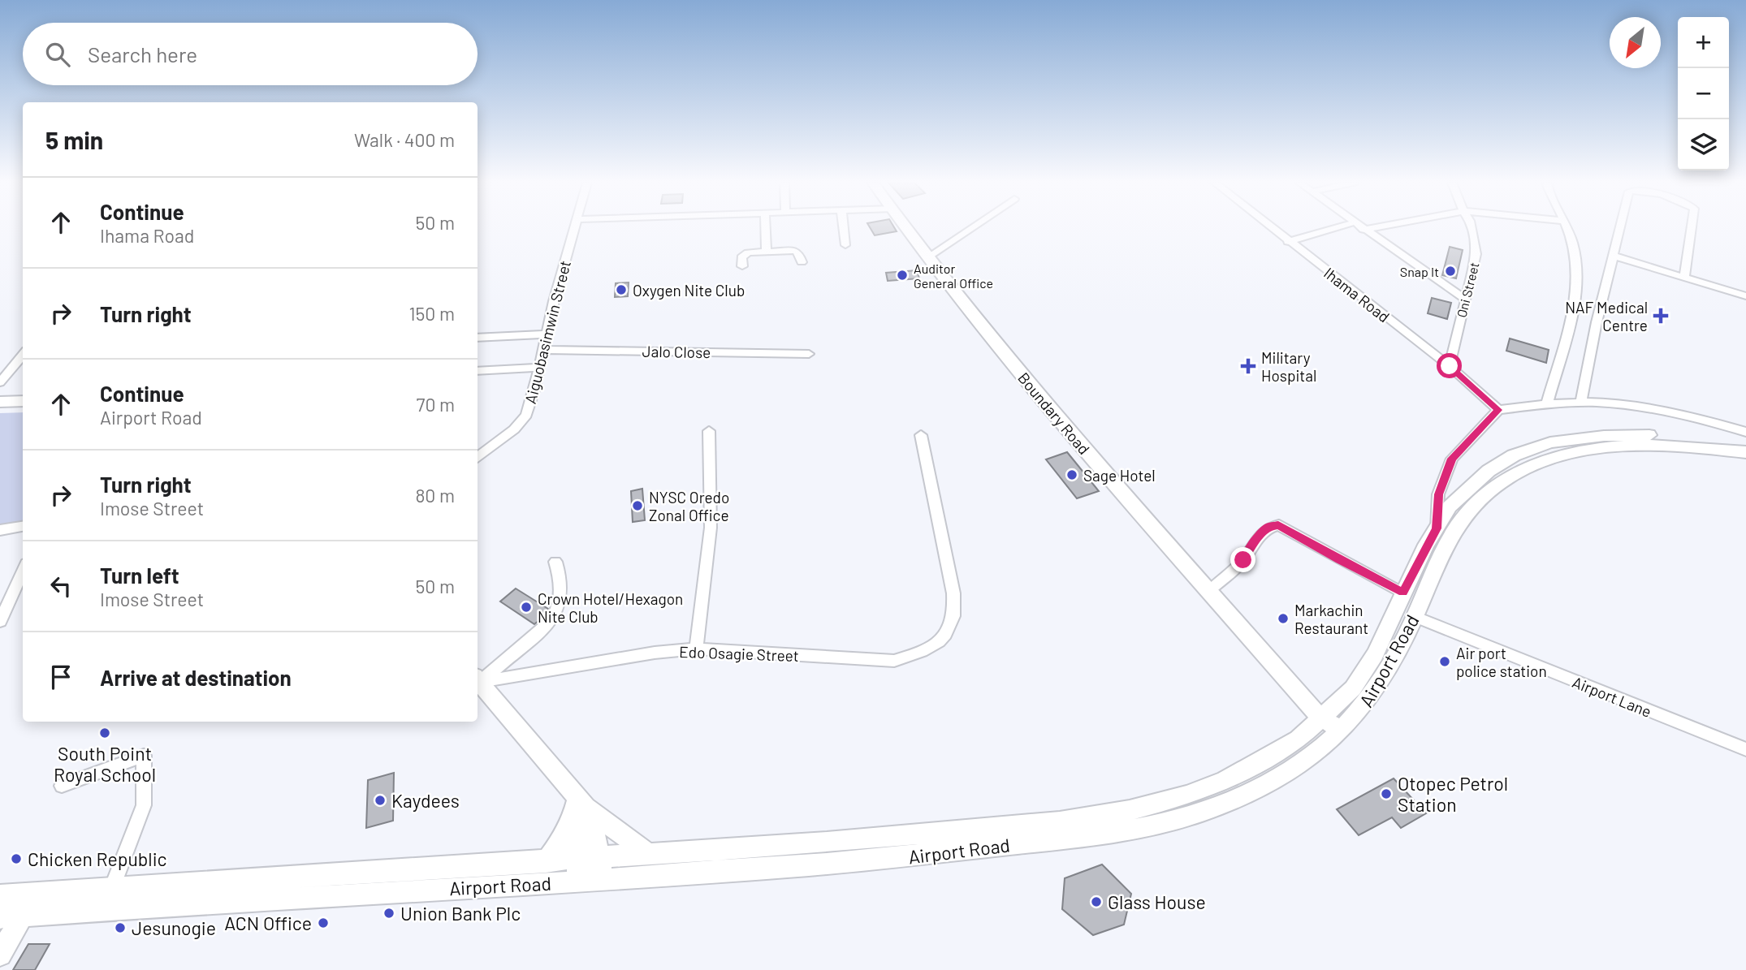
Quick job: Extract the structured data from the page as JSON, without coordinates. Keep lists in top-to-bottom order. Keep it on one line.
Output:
{"streets":{"main road":["Boundary Road","Airport Road"],"street":["Oni Street","Ihama Road","Aiguobasimwin Street","Jalo Close","Edo Osagie Street","Airport Lane"]},"crossings":[["Oni Street","Ihama Road"],["Aiguobasimwin Street","Jalo Close"],["Boundary Road","Airport Road"],["Airport Road","Airport Lane"]],"places":{"other":["Snap It","Auditor General Office","Oxygen Nite Club","Sage Hotel","NYSC Oredo Zonal Office","Crown Hotel/Hexagon Nite Club","Markachin Restaurant","Air port police station","South Point Royal School","Otopec Petrol Station","Kaydees","Chicken Republic","Glass House","Union Bank Plc","ACN Office","Jesunogie"],"health":["NAF Medical Centre","Military Hospital"]},"north":"bottom left","page":{"map_buttons":["+","−"],"search":"Search here","heading":["5 min","Walk · 400 m"],"list":[["Continue","Ihama Road","50 m"],["Turn right","150 m"],["Continue","Airport Road","70 m"],["Turn right","Imose Street","80 m"],["Turn left","Imose Street","50 m"],"Arrive at destination"]}}
